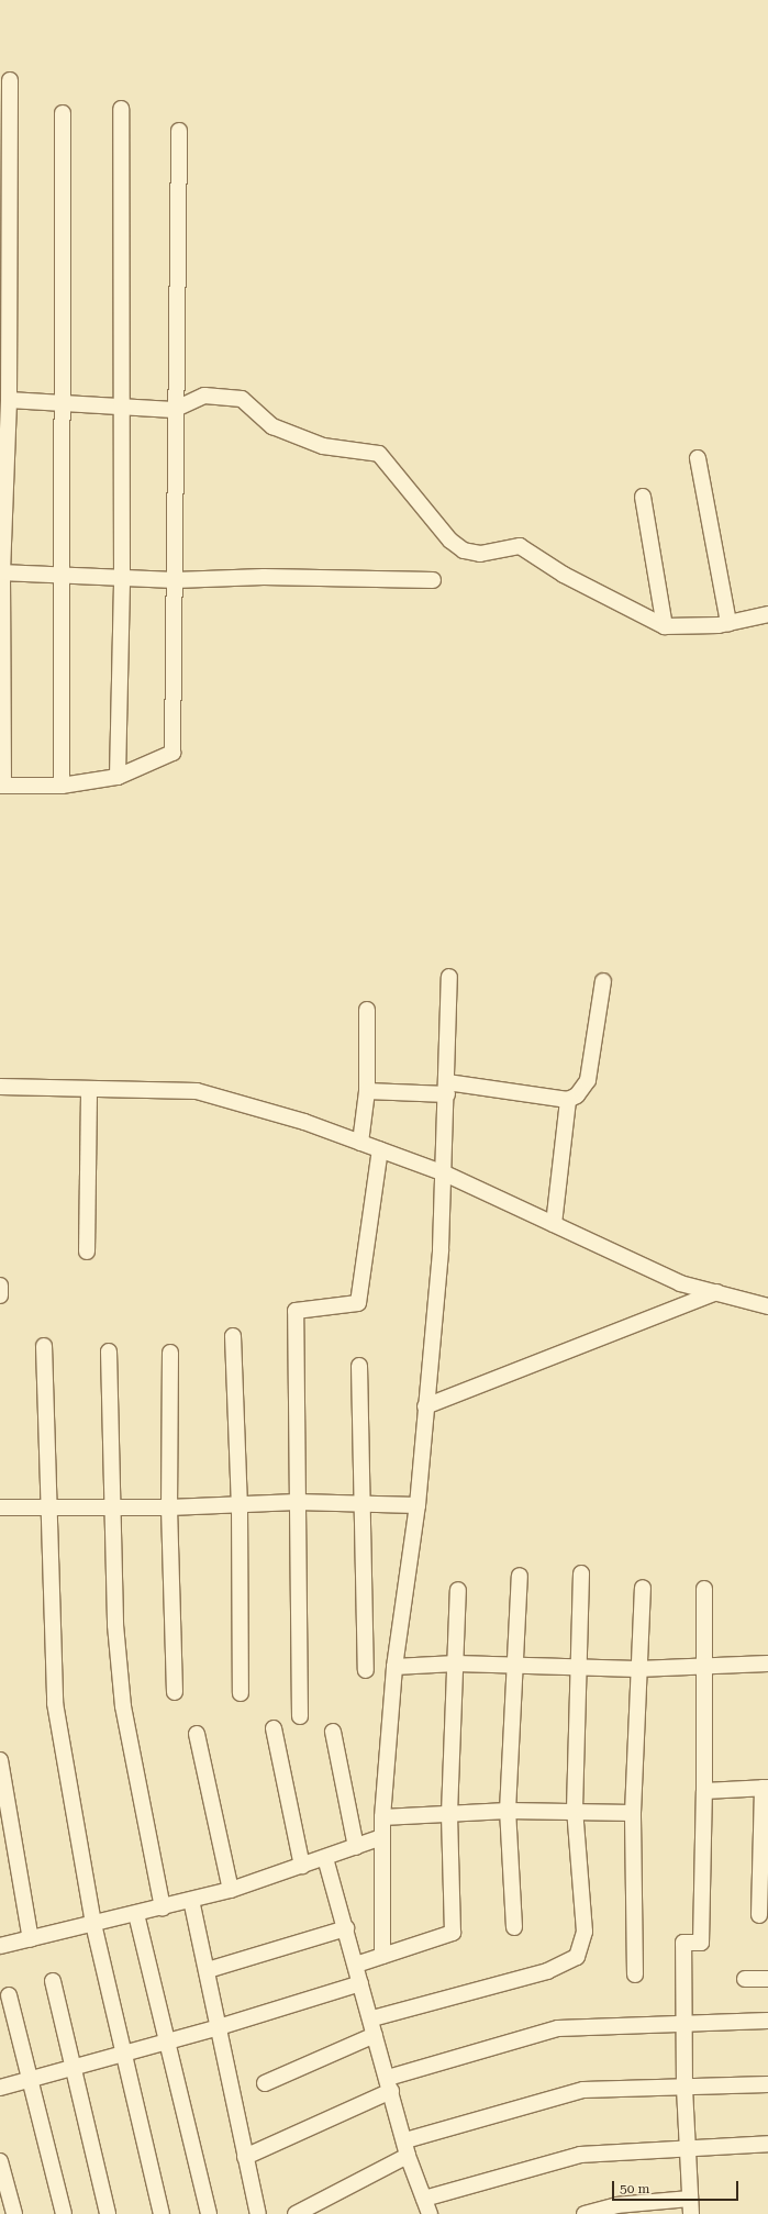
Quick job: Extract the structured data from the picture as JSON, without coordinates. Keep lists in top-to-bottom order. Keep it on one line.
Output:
{"scale_bar":"50 m"}
